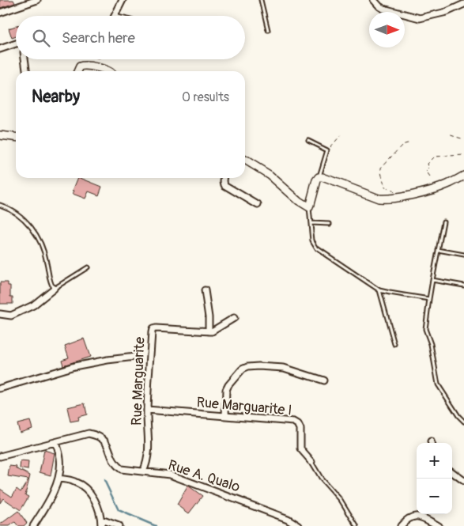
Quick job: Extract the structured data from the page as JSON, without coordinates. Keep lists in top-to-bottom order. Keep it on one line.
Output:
{"streets":{"street":["Rue Marguarite","Rue Marguarite I","Rue A. Qualo"]},"crossings":[["Rue Marguarite","Rue Marguarite I"],["Rue Marguarite","Rue A. Qualo"]],"north":"right","page":{"search":"Search here","heading":["Nearby","0 results"],"map_buttons":["+","−"]}}
